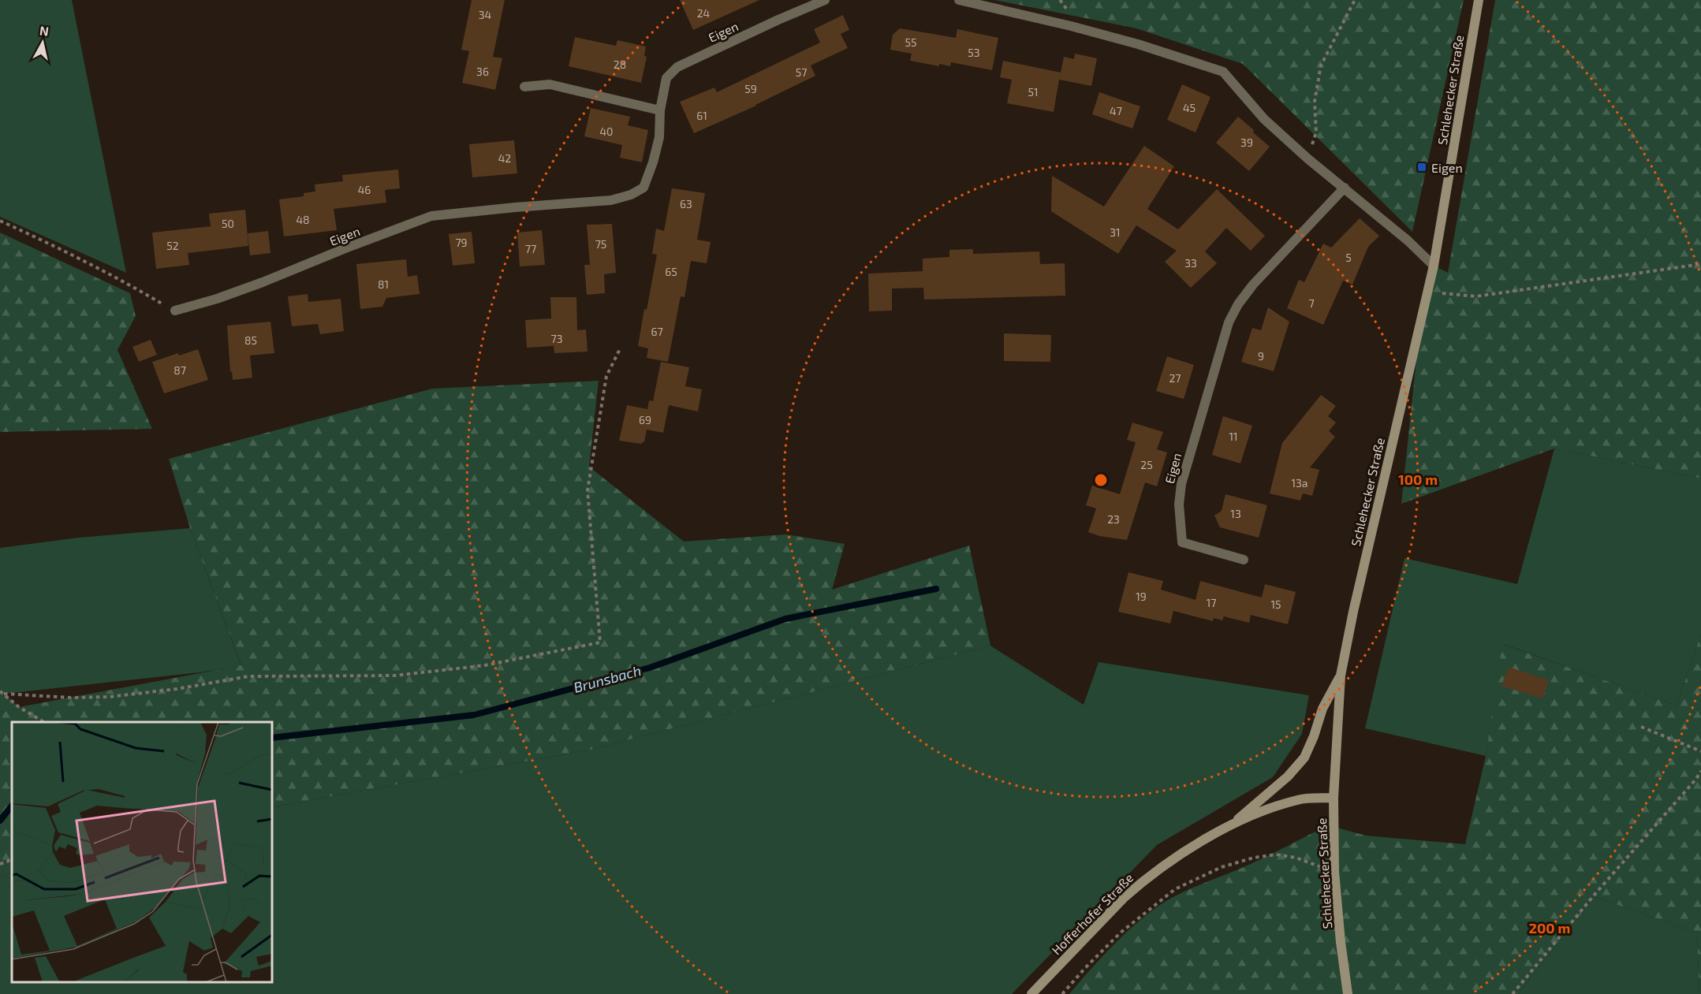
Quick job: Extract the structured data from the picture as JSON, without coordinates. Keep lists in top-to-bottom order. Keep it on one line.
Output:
{"streets":{"main road":["Schlehecker Straße","Hofferhofer Straße"],"street":["Eigen"]},"crossings":[["Schlehecker Straße","Hofferhofer Straße"]],"water":["Brunsbach"],"places":{"transit":["Eigen"]},"house_numbers":["24","34","55","53","28","36","57","59","51","45","47","61","40","39","42","46","63","48","50","31","79","75","52","77","5","33","65","81","7","67","73","85","9","87","27","69","11","25","13a","13","23","19","17","15"],"north":"top","rings":["100 m","200 m"]}
